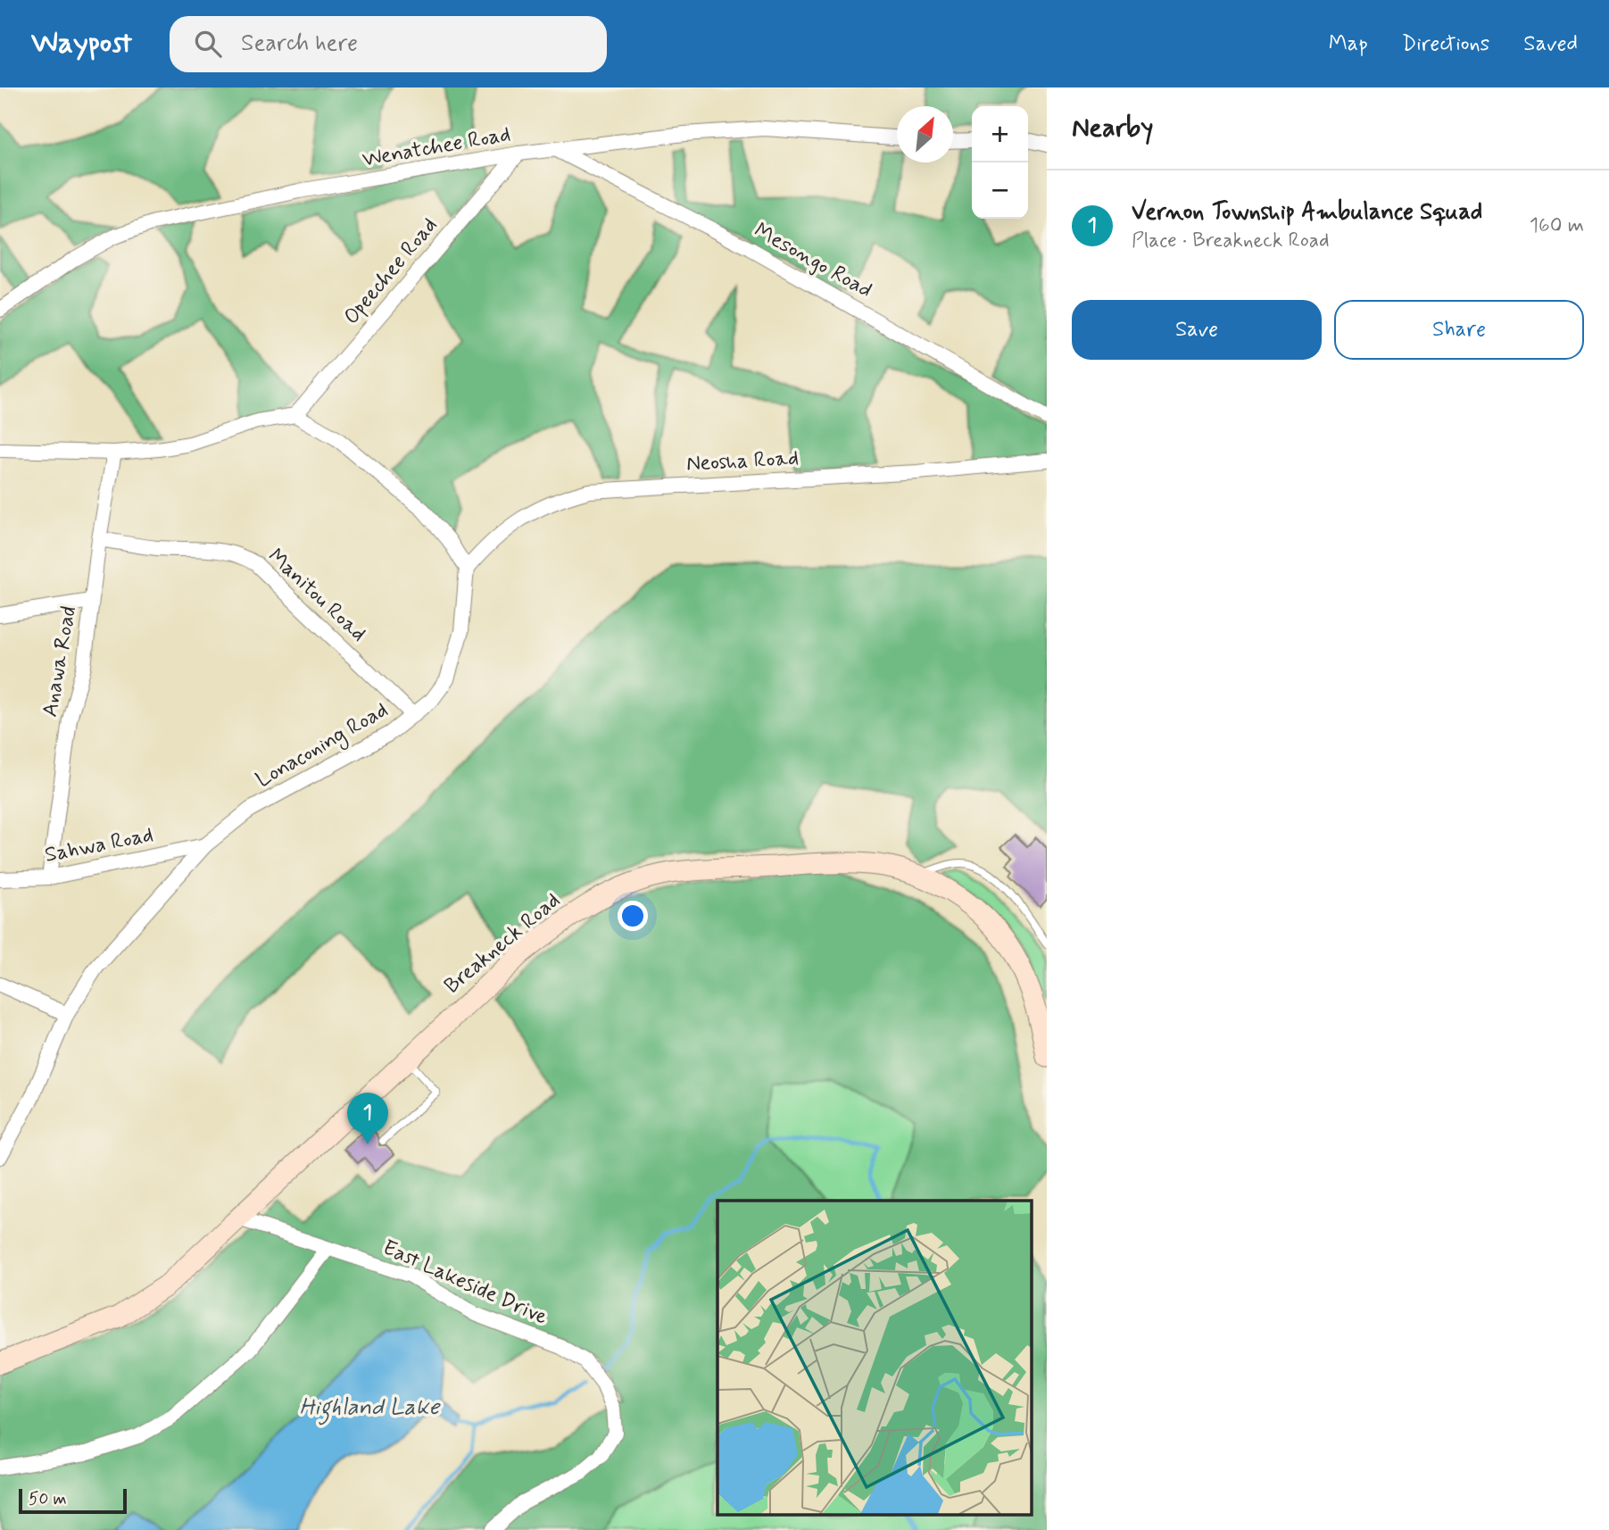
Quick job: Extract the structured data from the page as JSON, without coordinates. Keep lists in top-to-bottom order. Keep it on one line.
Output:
{"streets":{"street":["Wenatchee Road","Mesongo Road","Opeechee Road","Neosha Road","Manitou Road","Anawa Road","Lonaconing Road","Sahwa Road","Breakneck Road","East Lakeside Drive"]},"crossings":[["Wenatchee Road","Mesongo Road"],["Wenatchee Road","Opeechee Road"],["Neosha Road","Lonaconing Road"],["Manitou Road","Anawa Road"],["Manitou Road","Lonaconing Road"],["Anawa Road","Sahwa Road"],["Lonaconing Road","Sahwa Road"],["Breakneck Road","East Lakeside Drive"]],"water":["Highland Lake"],"scale_bar":"50 m","north":"top right","page":{"header":"Waypost","search":"Search here","nav":["Map","Directions","Saved"],"heading":"Nearby","map_buttons":["+","−"],"list":[{"mark":"1","name":"Vernon Township Ambulance Squad","note":"Place · Breakneck Road","value":"160 m"}],"buttons":["Save","Share"],"pins":"1","scale":"50 m"}}
